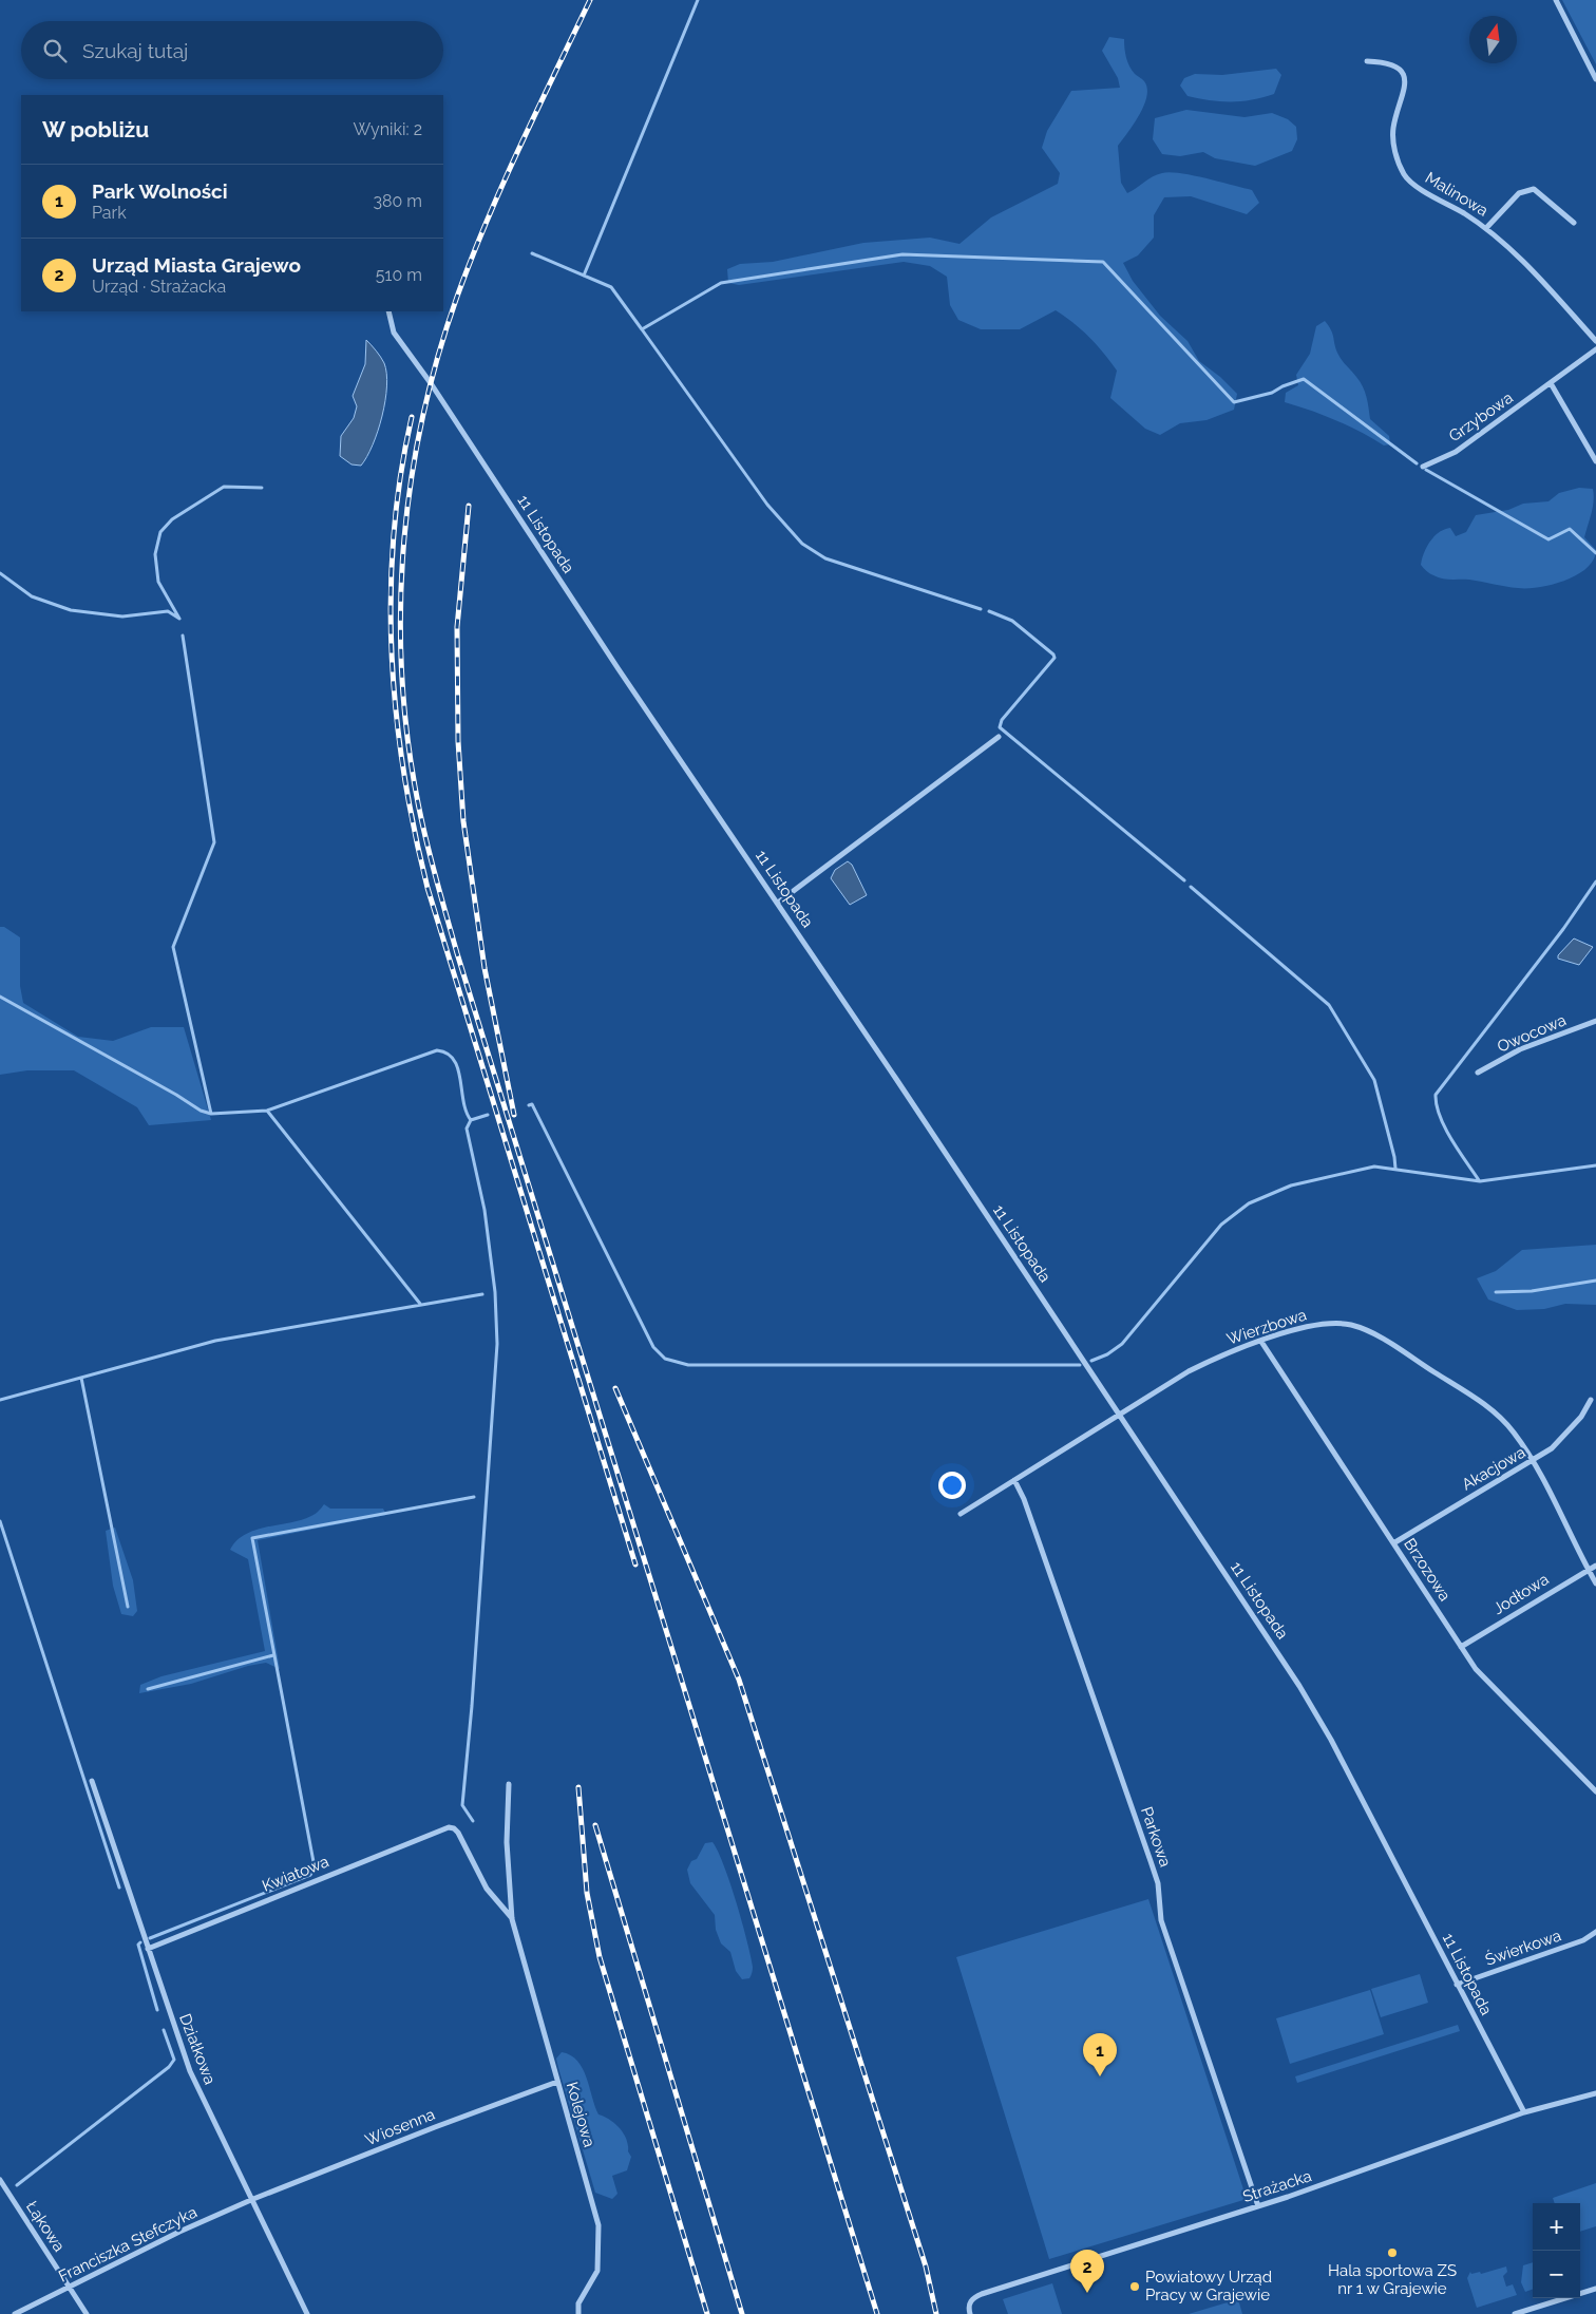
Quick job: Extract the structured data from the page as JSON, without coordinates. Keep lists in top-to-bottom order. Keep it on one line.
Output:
{"streets":{"street":["Malinowa","Grzybowa","11 Listopada","Owocowa","Wierzbowa","Akacjowa","Brzozowa","Jodłowa","Parkowa","Kwiatowa","Świerkowa","Działkowa","Kolejowa","Wiosenna","Strażacka","Łąkowa","Franciszka Stefczyka"]},"crossings":[["11 Listopada","Wierzbowa"],["11 Listopada","Świerkowa"],["11 Listopada","Strażacka"],["Wierzbowa","Akacjowa"],["Wierzbowa","Brzozowa"],["Wierzbowa","Jodłowa"],["Wierzbowa","Parkowa"],["Akacjowa","Brzozowa"],["Brzozowa","Jodłowa"],["Parkowa","Strażacka"],["Kwiatowa","Działkowa"],["Kwiatowa","Kolejowa"],["Działkowa","Wiosenna"],["Działkowa","Franciszka Stefczyka"],["Kolejowa","Wiosenna"],["Wiosenna","Franciszka Stefczyka"],["Łąkowa","Franciszka Stefczyka"]],"places":["Hala sportowa ZS nr 1 w Grajewie","Powiatowy Urząd Pracy w Grajewie"],"north":"top","page":{"search":"Szukaj tutaj","heading":["W pobliżu","Wyniki: 2"],"list":[{"mark":"1","name":"Park Wolności","note":"Park","value":"380 m"},{"mark":"2","name":"Urząd Miasta Grajewo","note":"Urząd · Strażacka","value":"510 m"}],"pins":["1","2"],"map_buttons":["+","−"]}}
